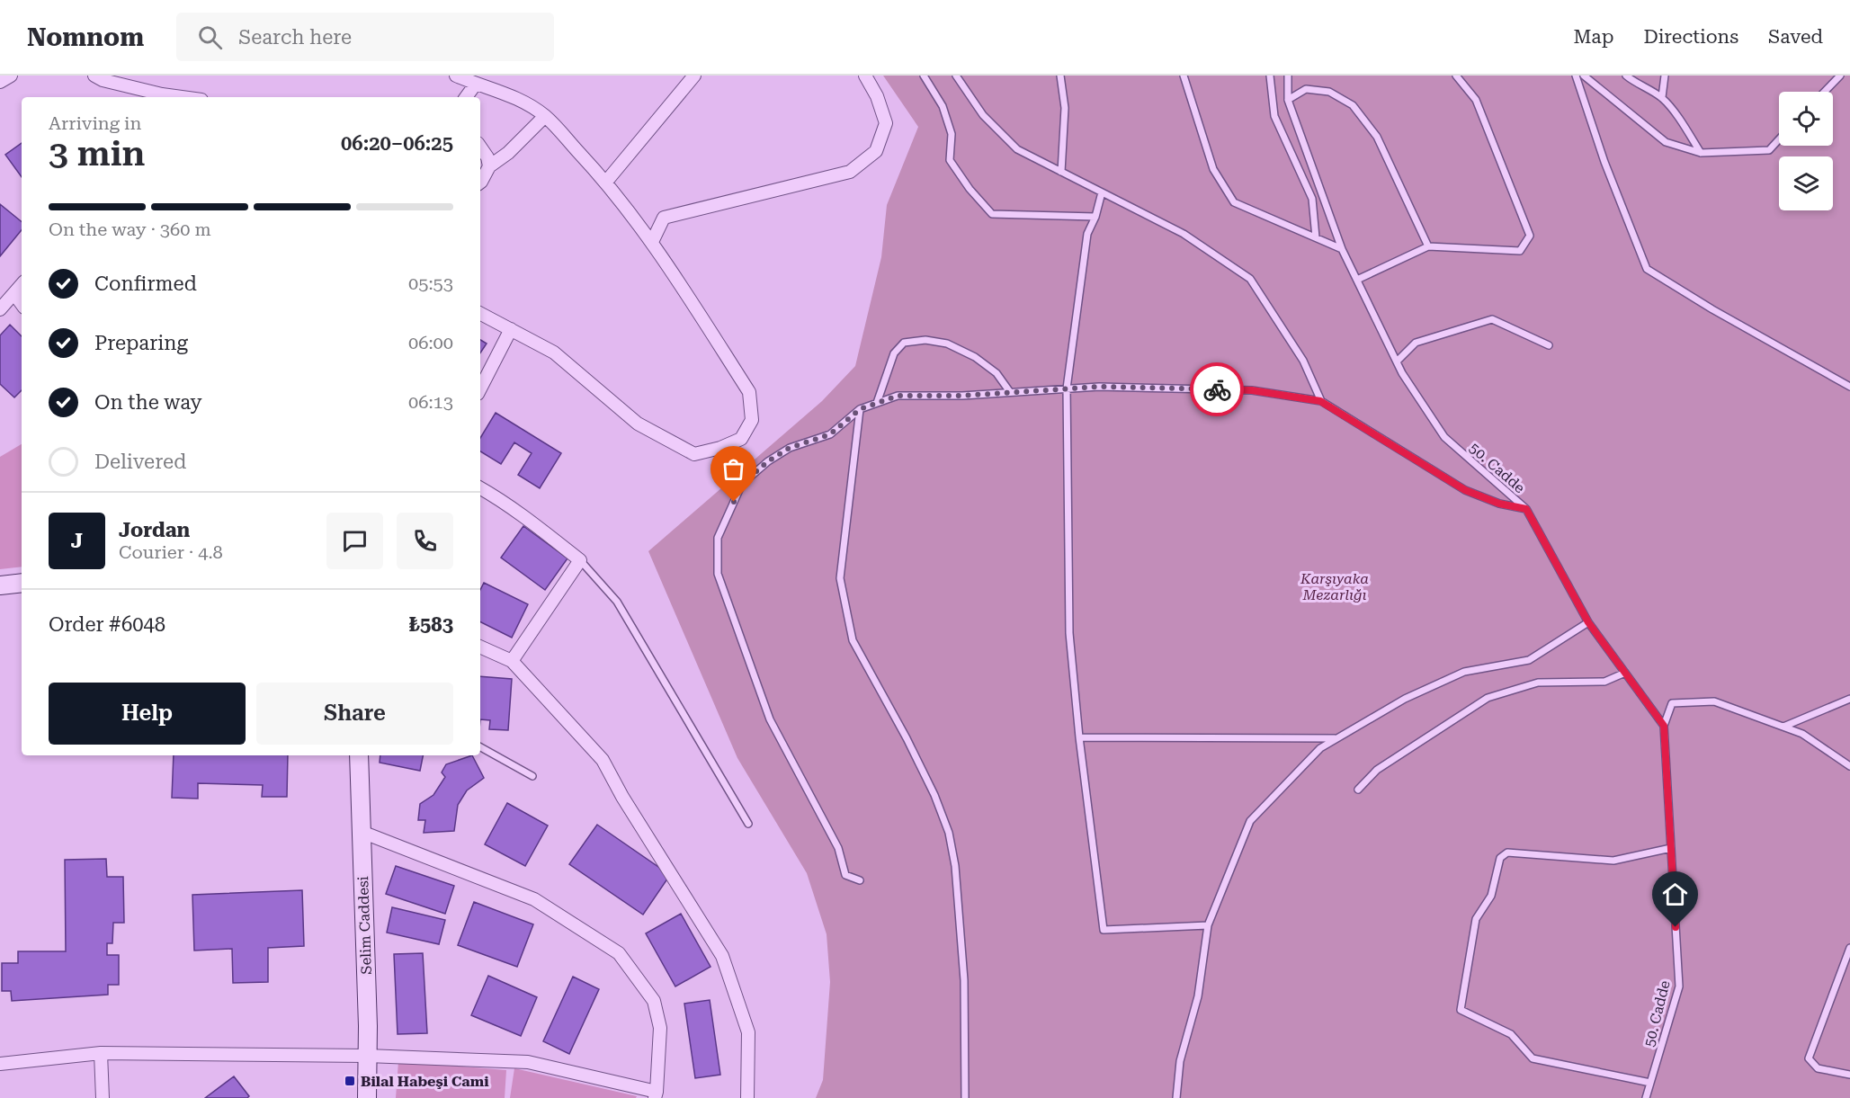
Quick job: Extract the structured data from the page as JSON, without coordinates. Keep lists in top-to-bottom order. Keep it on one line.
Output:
{"streets":{"main road":["Selim Caddesi"],"lane":["50. Cadde"]},"parks":["Karşıyaka Mezarlığı"],"places":{"transit":["Bilal Habeşi Cami"]},"page":{"header":"Nomnom","search":"Search here","nav":["Map","Directions","Saved"],"heading":["3 min","Arriving in","06:20–06:25"],"panel":["Jordan","Courier · 4.8","Order #6048","₺583"],"bar":"On the way · 360 m","list":[["Confirmed","05:53"],["Preparing","06:00"],["On the way","06:13"],"Delivered"],"round":"J","buttons":["Help","Share"]}}
